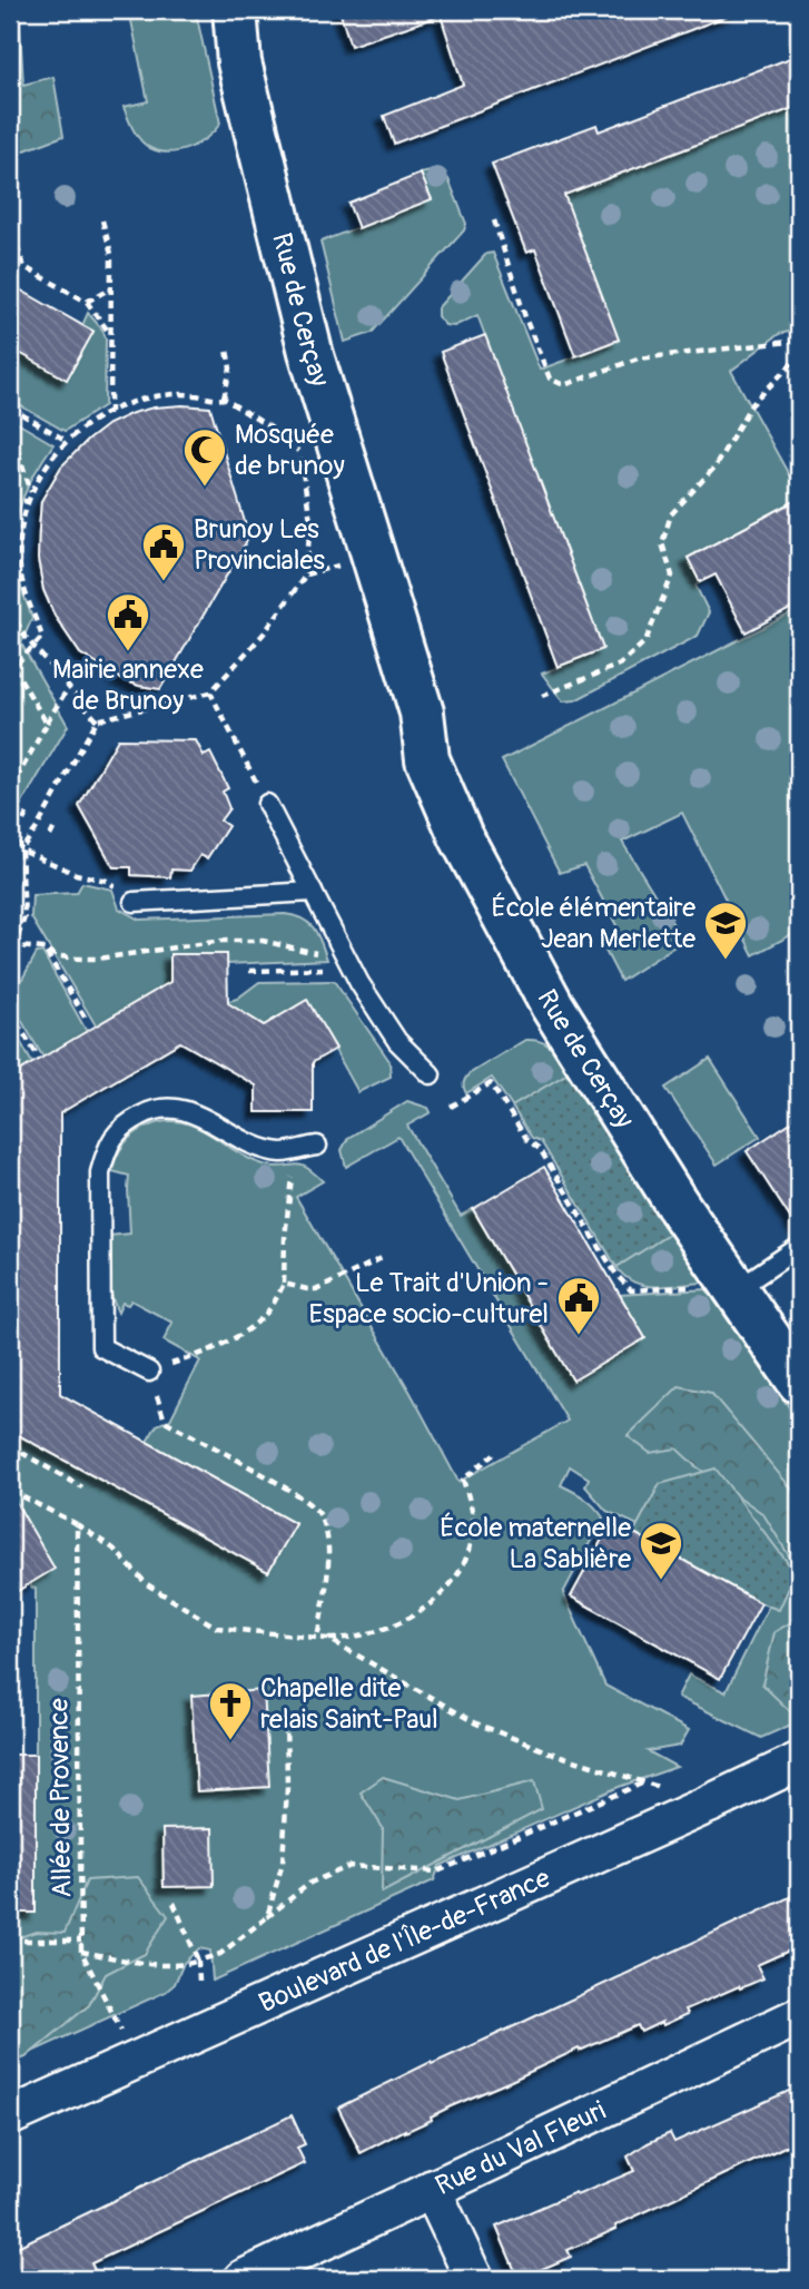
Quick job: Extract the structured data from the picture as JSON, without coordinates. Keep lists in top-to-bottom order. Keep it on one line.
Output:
{"streets":{"street":["Rue de Cerçay","Boulevard de l'Île-de-France","Rue du Val Fleuri"],"path":["Allée de Provence"]},"crossings":[["Allée de Provence","Boulevard de l'Île-de-France"]],"places":{"mosque":["Mosquée de brunoy"],"public building":["Brunoy Les Provinciales","Mairie annexe de Brunoy","Le Trait d'Union - Espace socio-culturel"],"school or university":["École élémentaire Jean Merlette","École maternelle La Sablière"],"church":["Chapelle dite relais Saint-Paul"]}}
